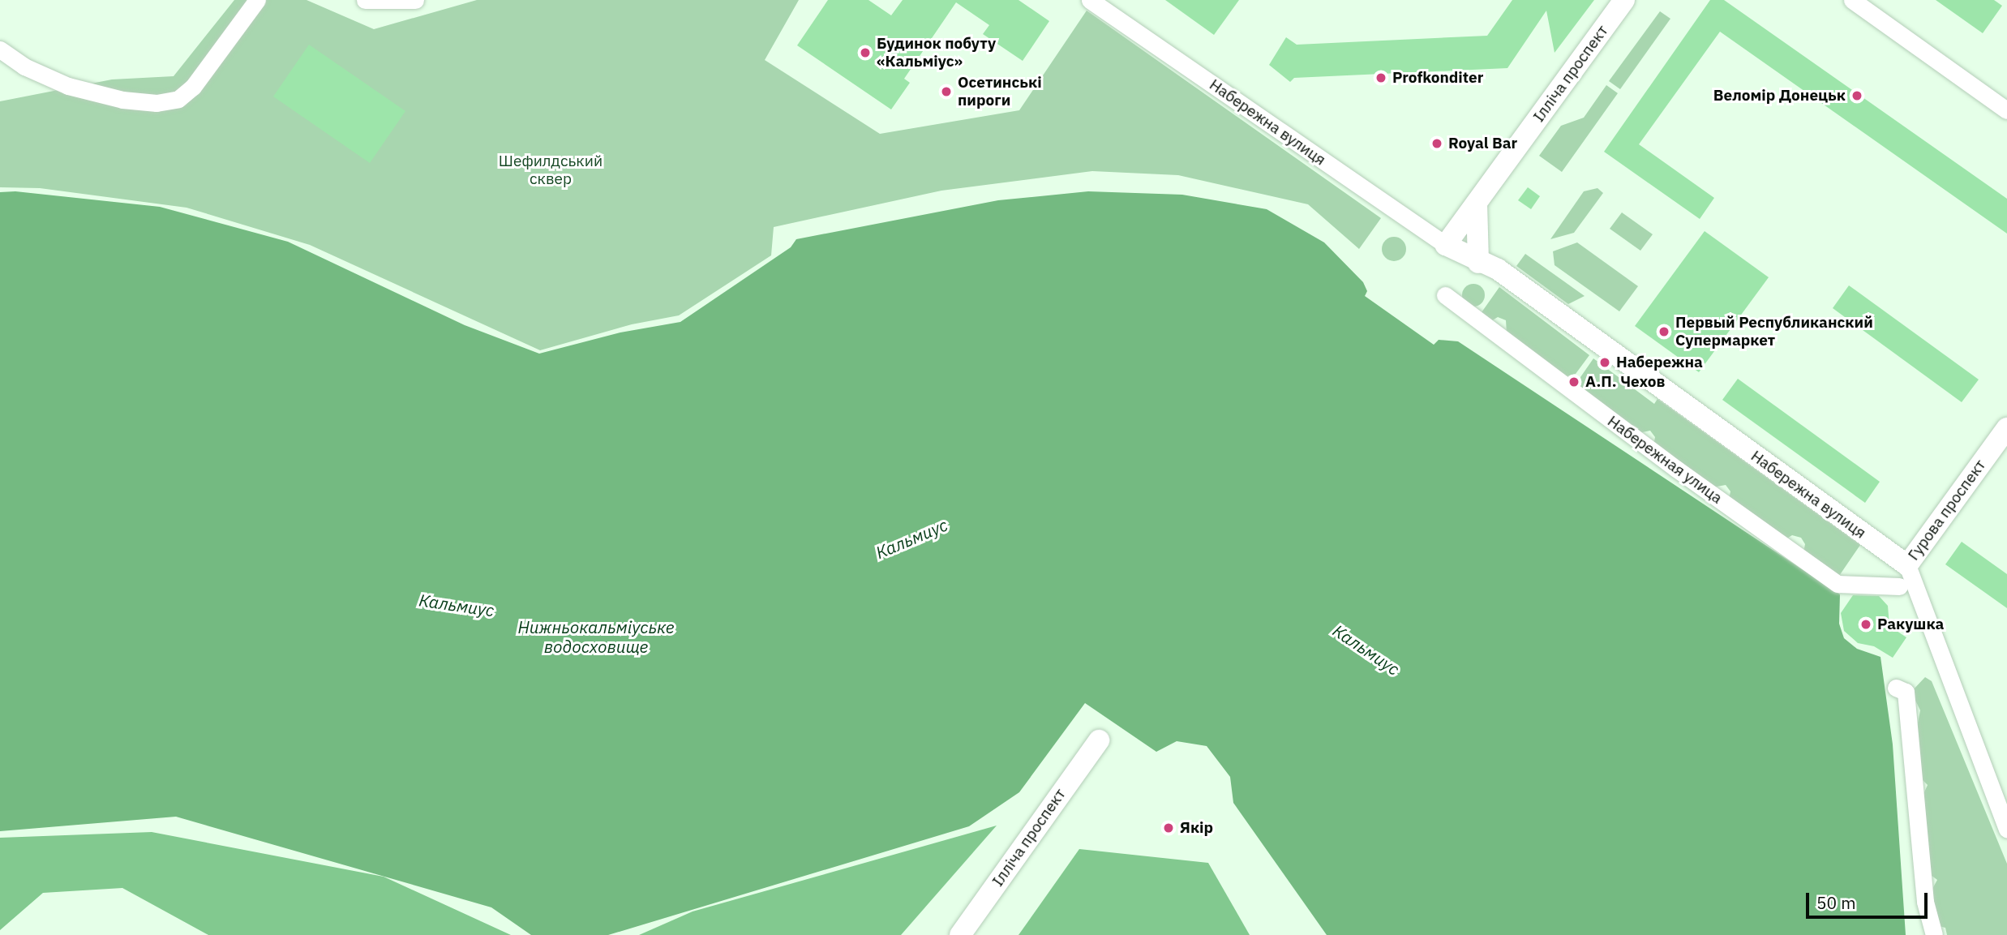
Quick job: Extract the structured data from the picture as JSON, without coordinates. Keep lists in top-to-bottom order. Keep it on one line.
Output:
{"streets":{"main road":["Ілліча проспект","Набережна вулиця","Гурова проспект"],"street":["Набережная улица"]},"crossings":[["Ілліча проспект","Набережна вулиця"],["Набережна вулиця","Гурова проспект"]],"water":["Кальмиус","Нижньокальміуське водосховище"],"parks":["Шефилдський сквер"],"places":["Будинок побуту «Кальміус»","Profkonditer","Осетинські пироги","Веломір Донецьк","Royal Bar","Первый Республиканский Супермаркет","Набережна","А.П. Чехов","Ракушка","Якір"],"scale_bar":"50 m"}
